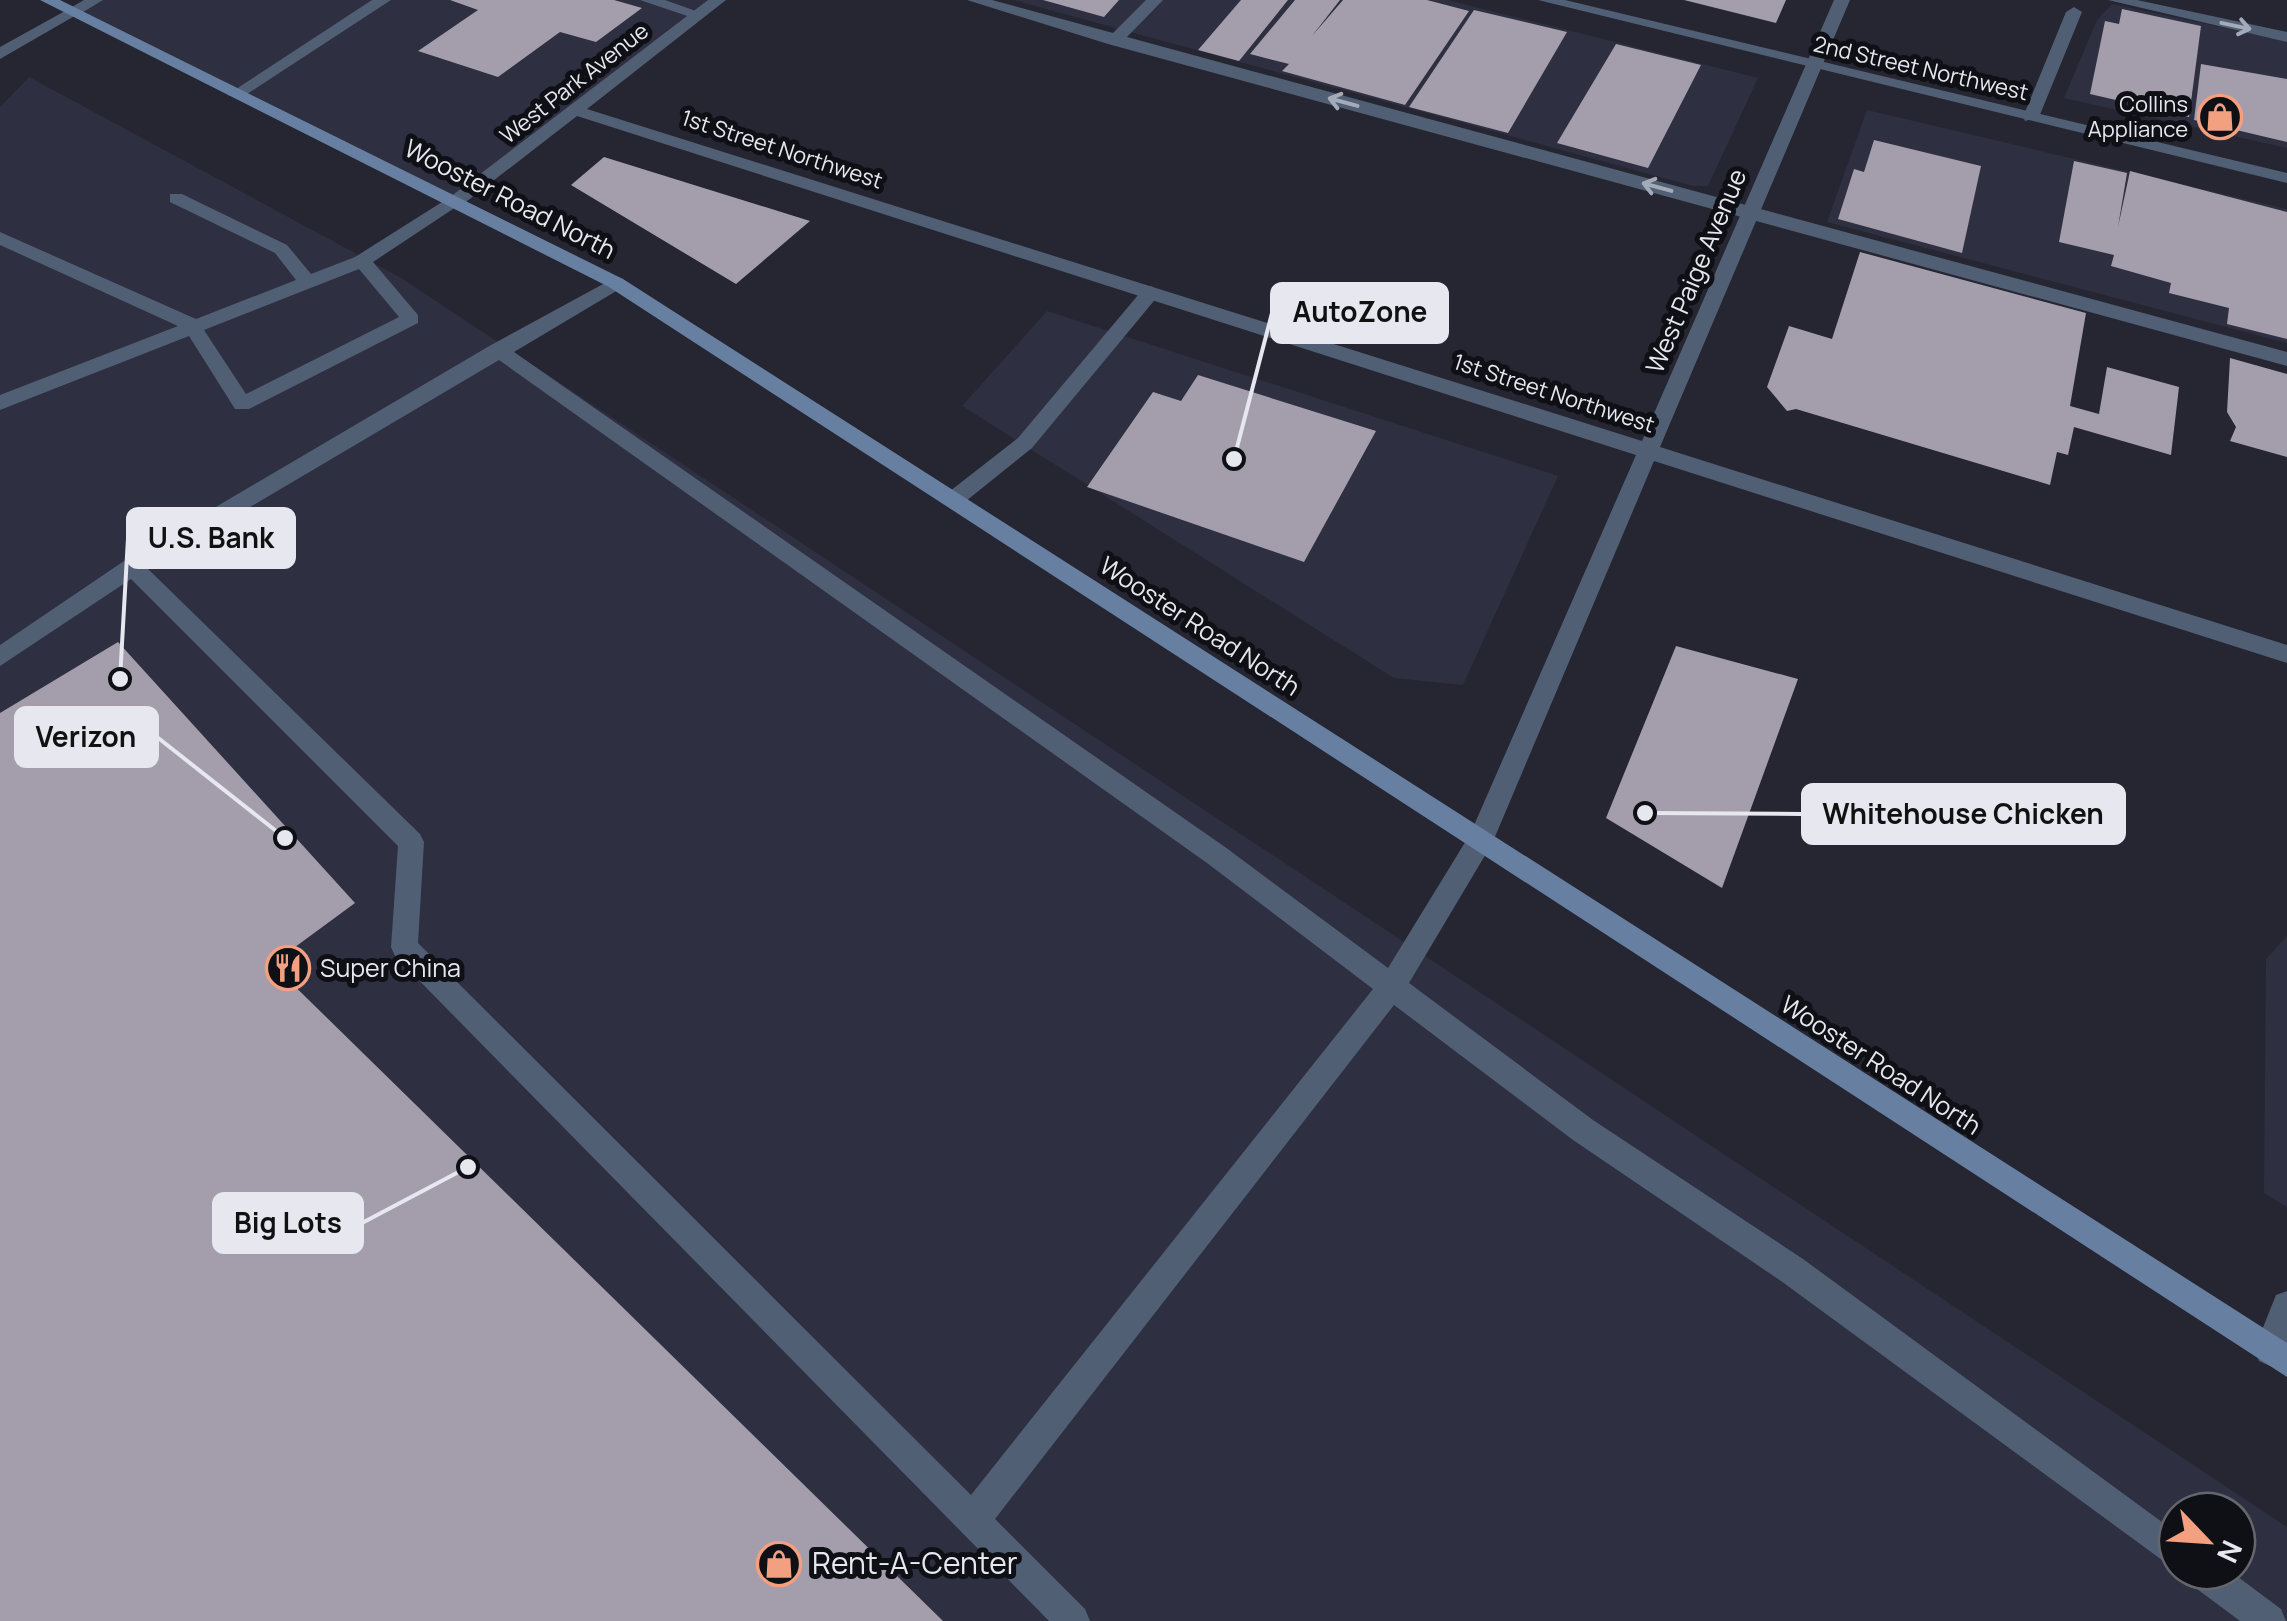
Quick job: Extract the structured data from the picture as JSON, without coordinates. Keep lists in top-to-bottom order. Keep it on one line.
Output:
{"streets":{"main road":["Wooster Road North"],"street":["2nd Street Northwest","West Park Avenue","1st Street Northwest","West Paige Avenue"]},"crossings":[["2nd Street Northwest","West Paige Avenue"],["West Park Avenue","1st Street Northwest"],["West Park Avenue","Wooster Road North"],["1st Street Northwest","West Paige Avenue"],["Wooster Road North","West Paige Avenue"]],"places":{"shop":["Collins Appliance","Rent-A-Center"],"other":["AutoZone","U.S. Bank","Whitehouse Chicken","Verizon","Big Lots"],"restaurant":["Super China"]},"north":"bottom right"}
